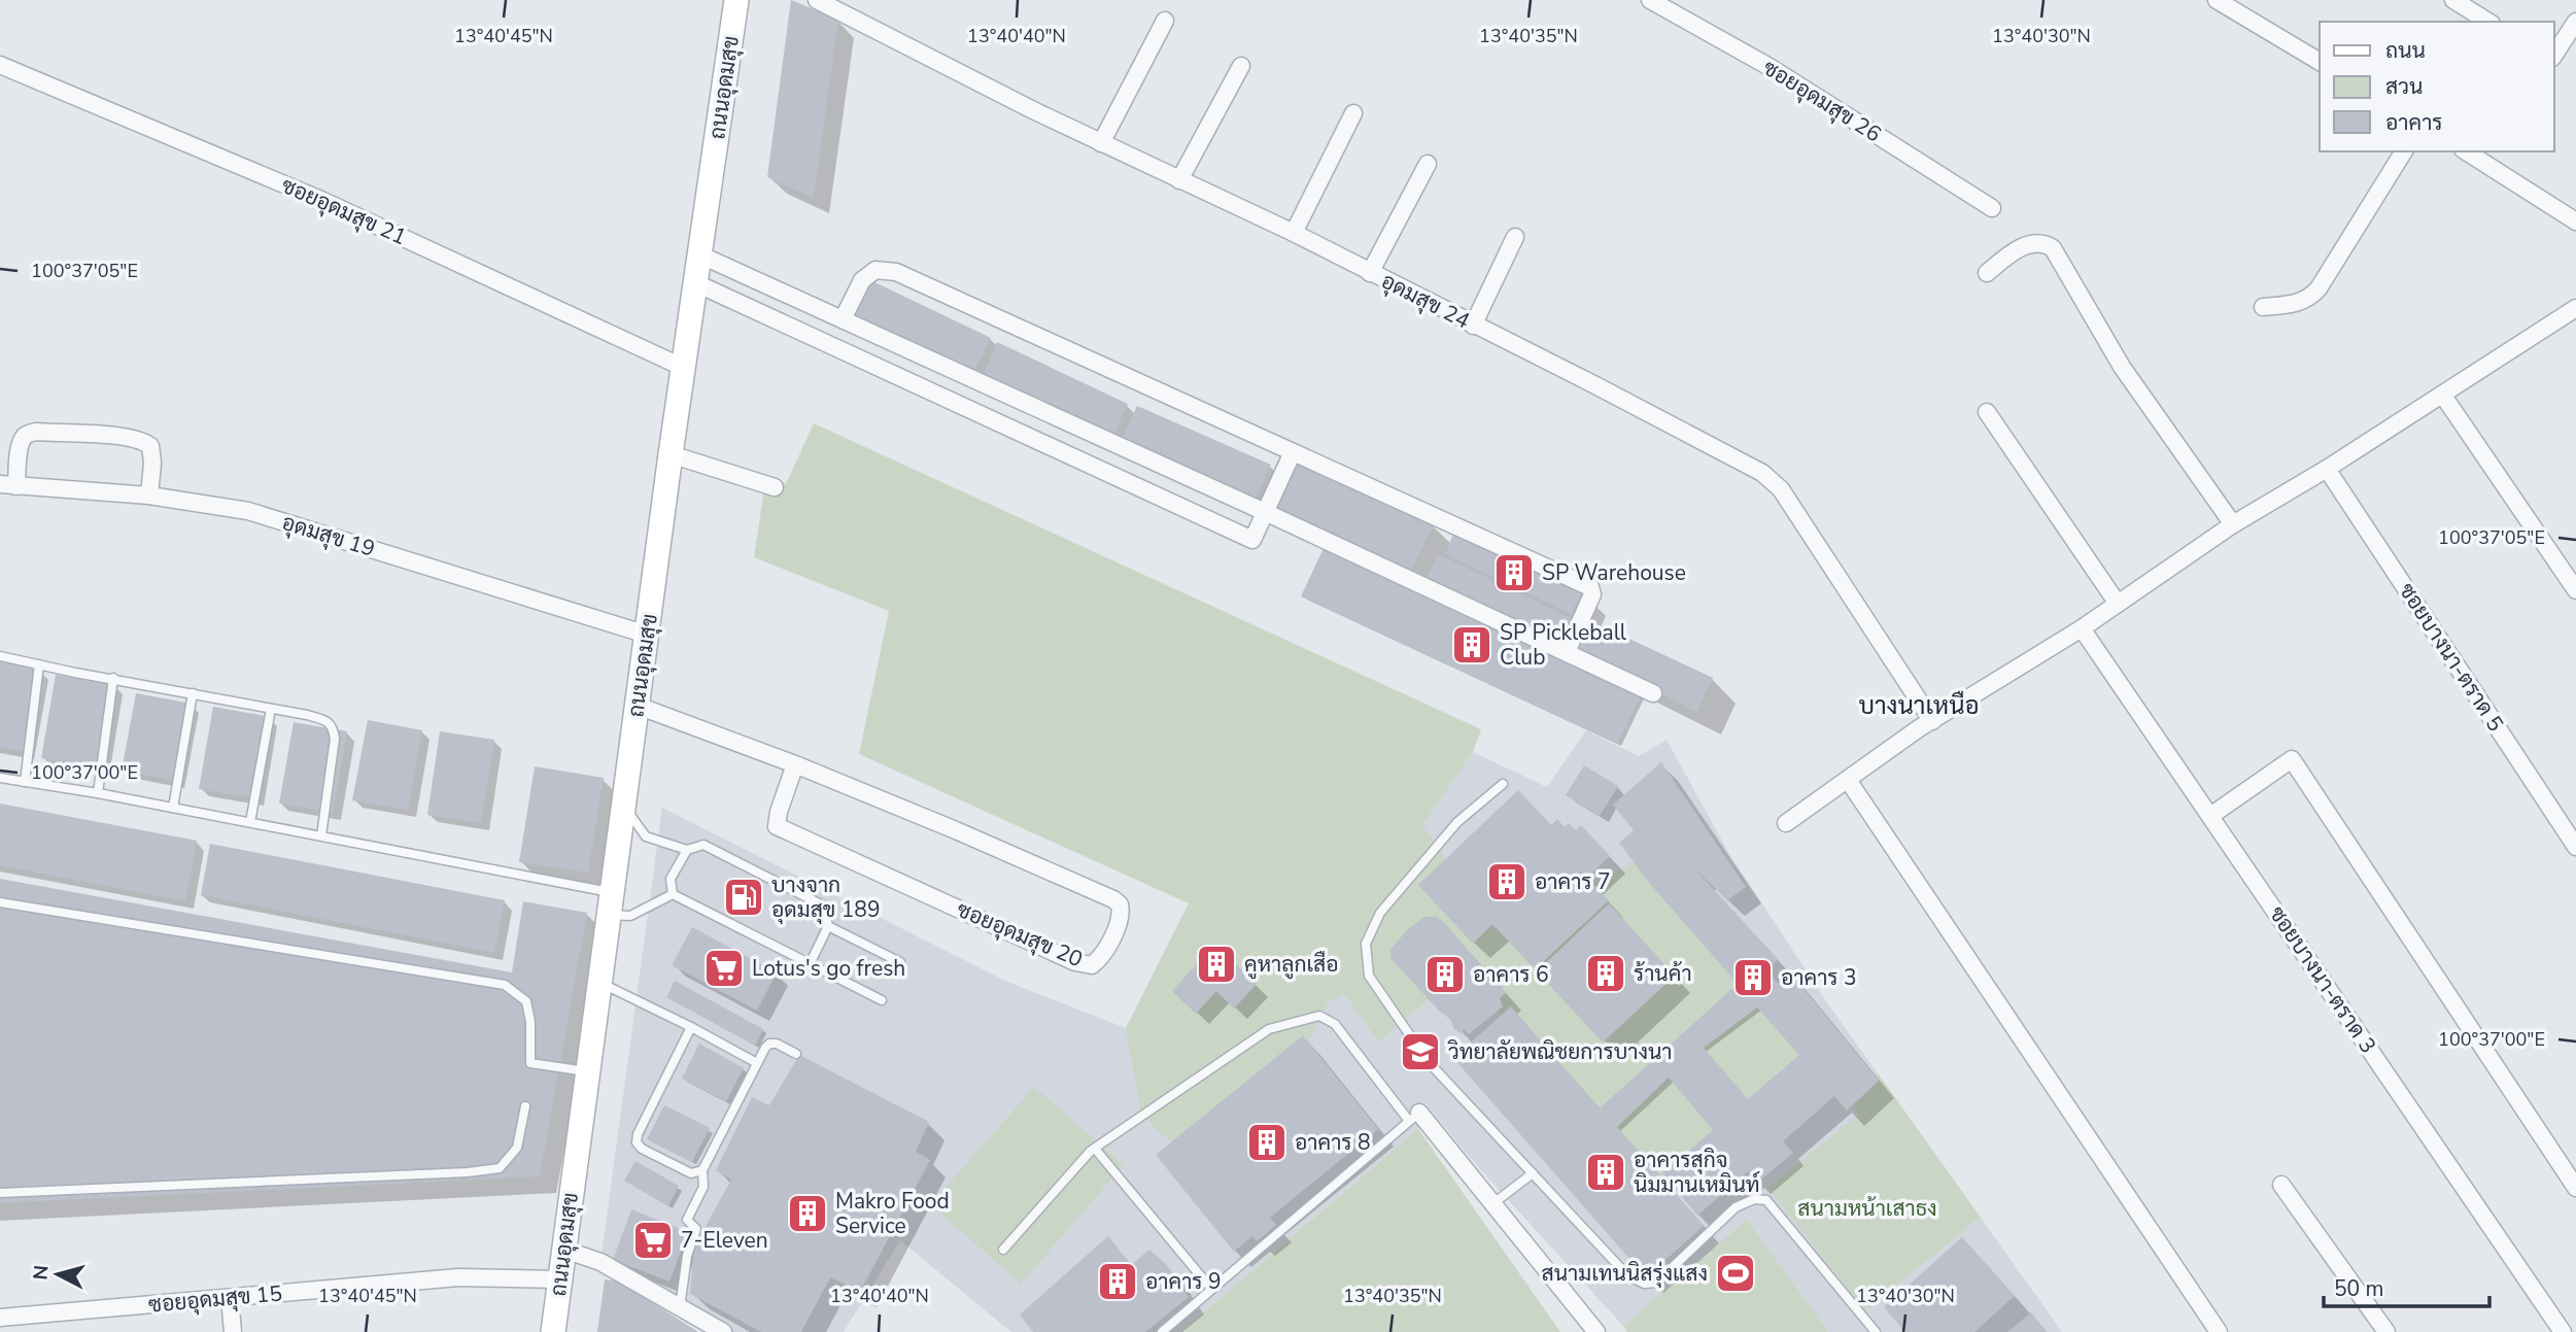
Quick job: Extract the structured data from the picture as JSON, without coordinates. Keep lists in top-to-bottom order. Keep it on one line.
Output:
{"streets":{"main road":["ถนนอุดมสุข"],"street":["ซอยอุดมสุข 26","ซอยอุดมสุข 21","อุดมสุข 24","อุดมสุข 19","ซอยบางนา-ตราด 5","ซอยอุดมสุข 20","ซอยบางนา-ตราด 3","ซอยอุดมสุข 15"]},"crossings":[["ถนนอุดมสุข","ซอยอุดมสุข 21"],["ถนนอุดมสุข","อุดมสุข 19"],["ถนนอุดมสุข","ซอยอุดมสุข 20"],["ถนนอุดมสุข","ซอยอุดมสุข 15"]],"districts":["บางนาเหนือ"],"parks":["สนามหน้าเสาธง"],"places":{"building":["SP Warehouse","SP Pickleball Club","อาคาร 7","คูหาลูกเสือ","ร้านค้า","อาคาร 6","อาคาร 3","อาคาร 8","อาคารสุกิจ นิมมานเหมินท์","Makro Food Service","อาคาร 9"],"fuel station":["บางจาก อุดมสุข 189"],"supermarket":["Lotus's go fresh","7-Eleven"],"school or university":["วิทยาลัยพณิชยการบางนา"],"sports":["สนามเทนนิสรุ่งแสง"]},"legend":["ถนน","สวน","อาคาร"],"scale_bar":"50 m","north":"left","coordinates":["13°40'45\"N","13°40'40\"N","13°40'35\"N","13°40'30\"N","100°37'05\"E","100°37'00\"E"]}
